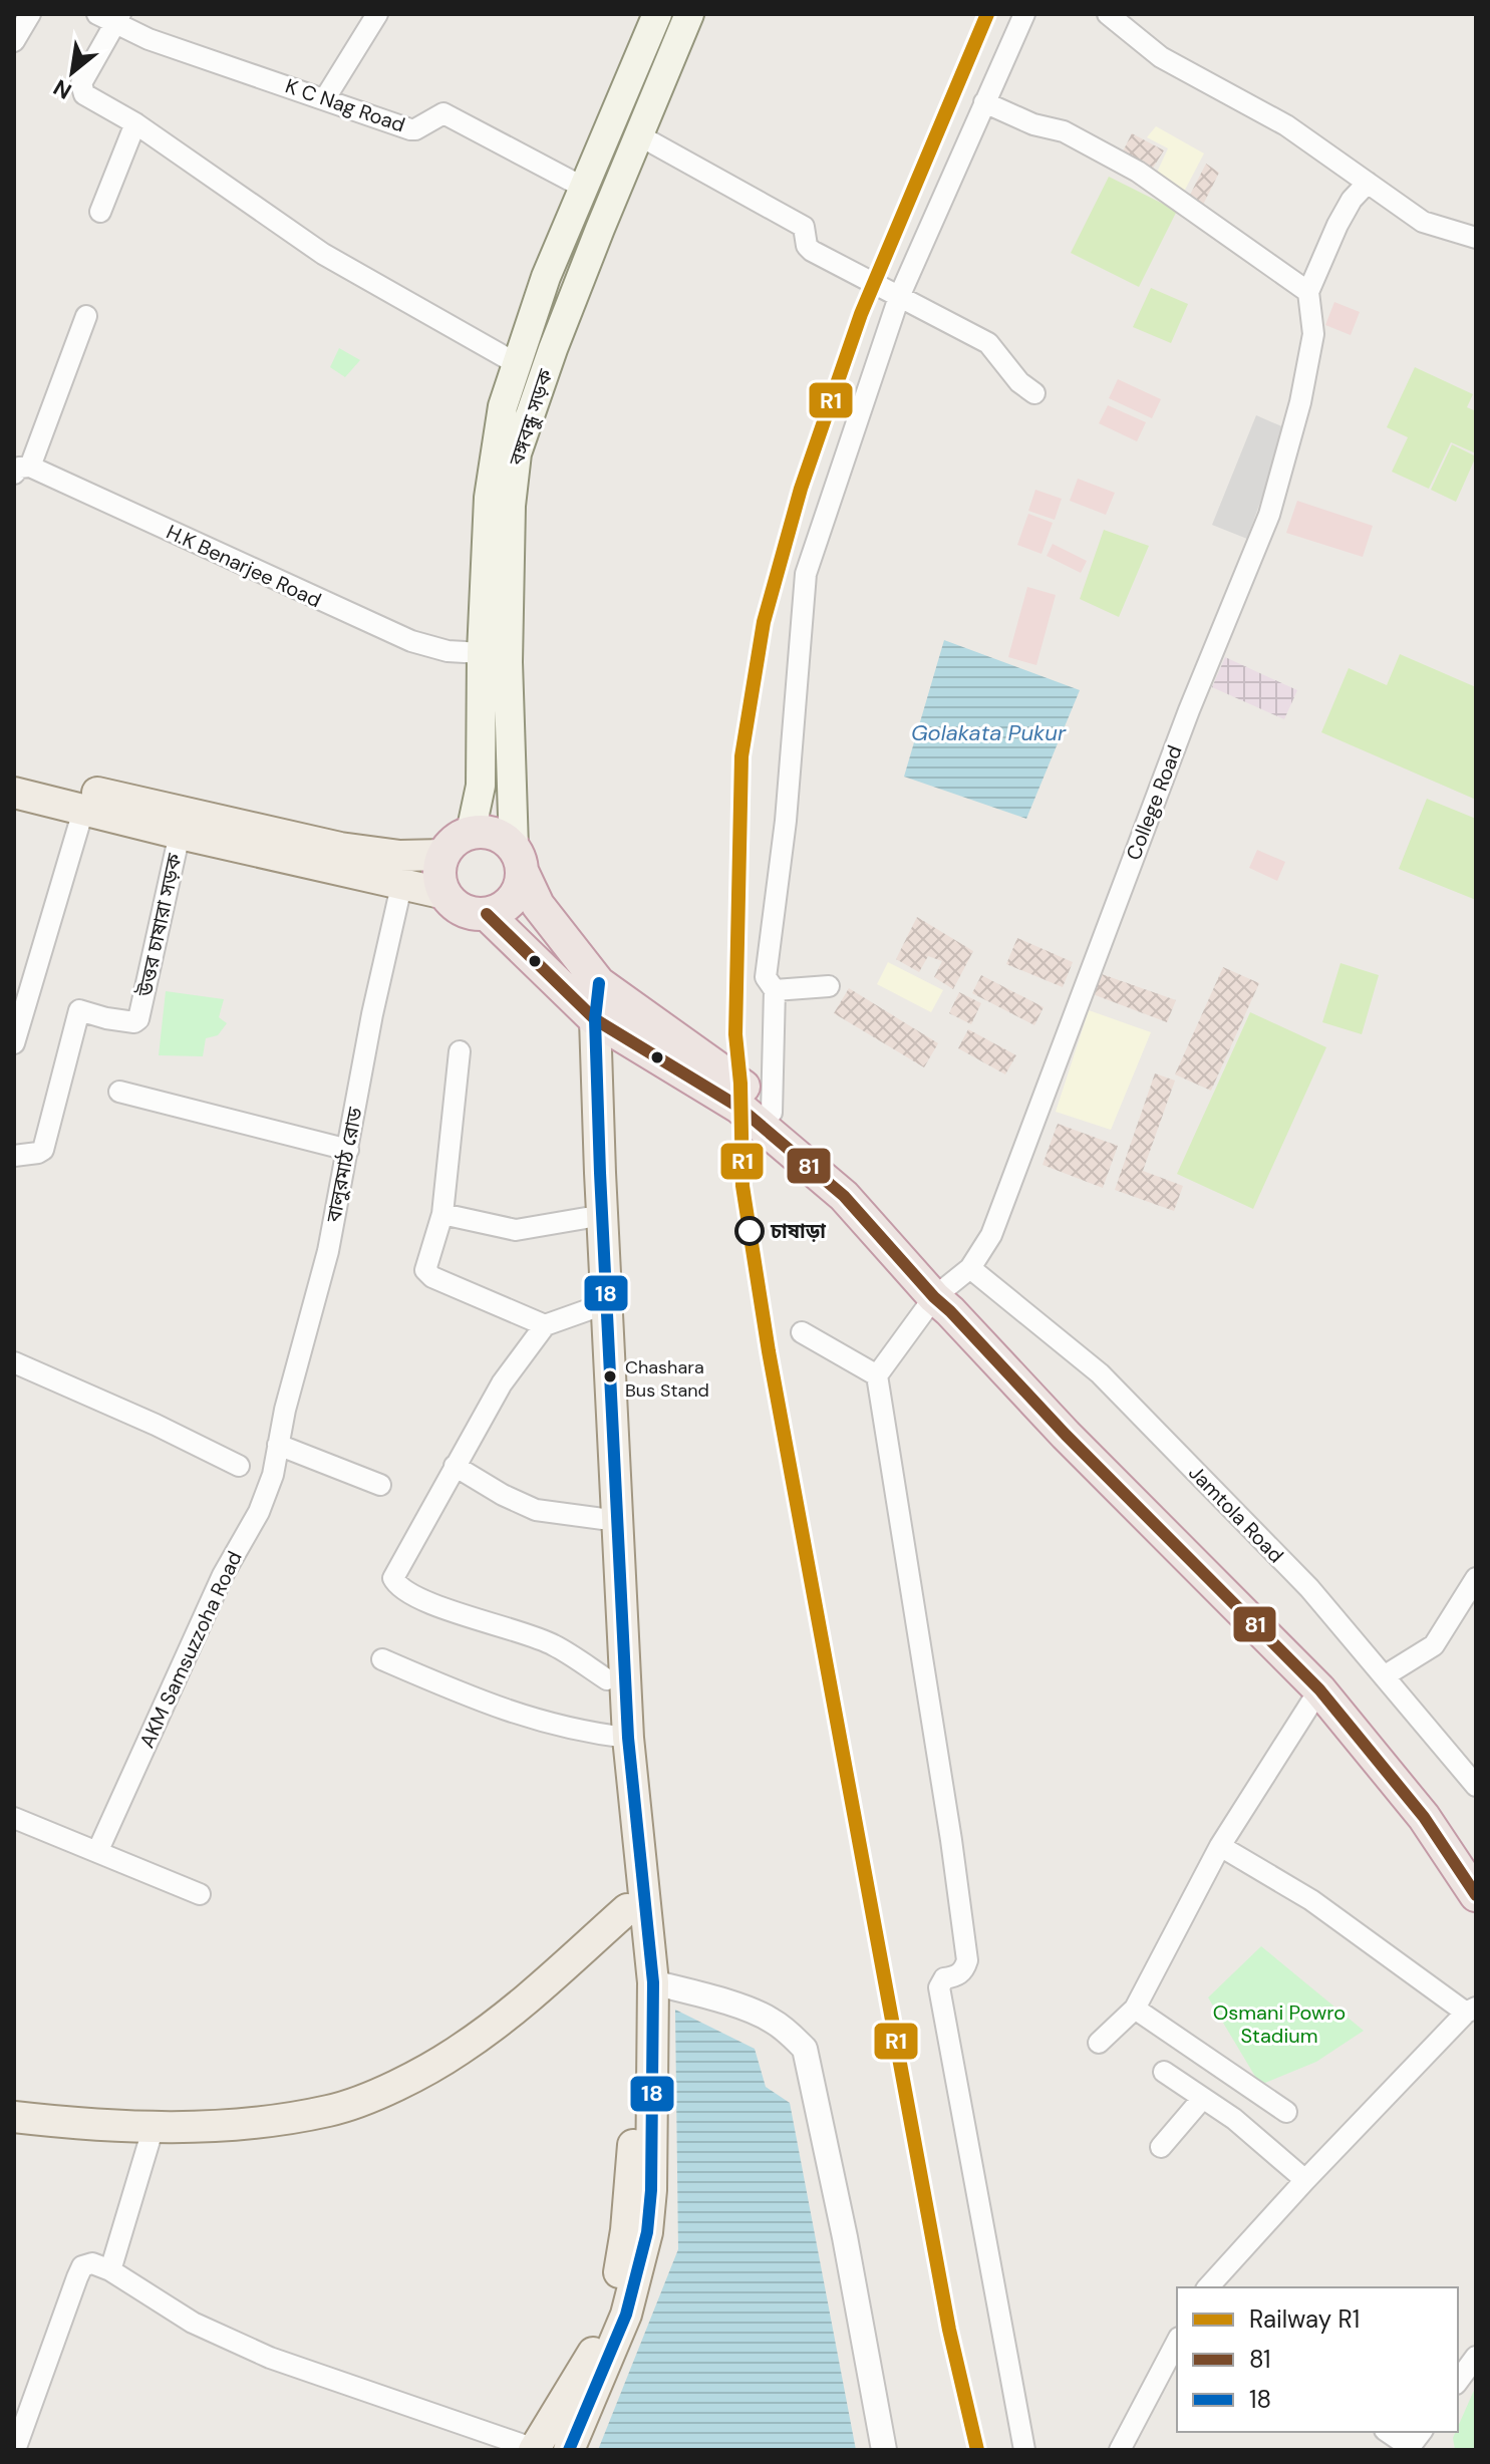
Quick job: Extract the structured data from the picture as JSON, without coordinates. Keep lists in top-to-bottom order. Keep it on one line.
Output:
{"streets":{"main road":["বঙ্গবন্ধু সড়ক"],"street":["K C Nag Road","H.K Benarjee Road","College Road","উত্তর চাষারা সড়ক","বালুরমাঠ রোড","Jamtola Road","AKM Samsuzzoha Road"]},"crossings":[["K C Nag Road","বঙ্গবন্ধু সড়ক"],["বঙ্গবন্ধু সড়ক","H.K Benarjee Road"],["College Road","Jamtola Road"],["বালুরমাঠ রোড","AKM Samsuzzoha Road"]],"water":["Golakata Pukur"],"parks":["Osmani Powro Stadium"],"places":["চাষাড়া","Chashara Bus Stand"],"lines":["rail line R1","transit line 81","transit line 18"],"legend":["Railway R1","81","18"],"north":"bottom left"}
